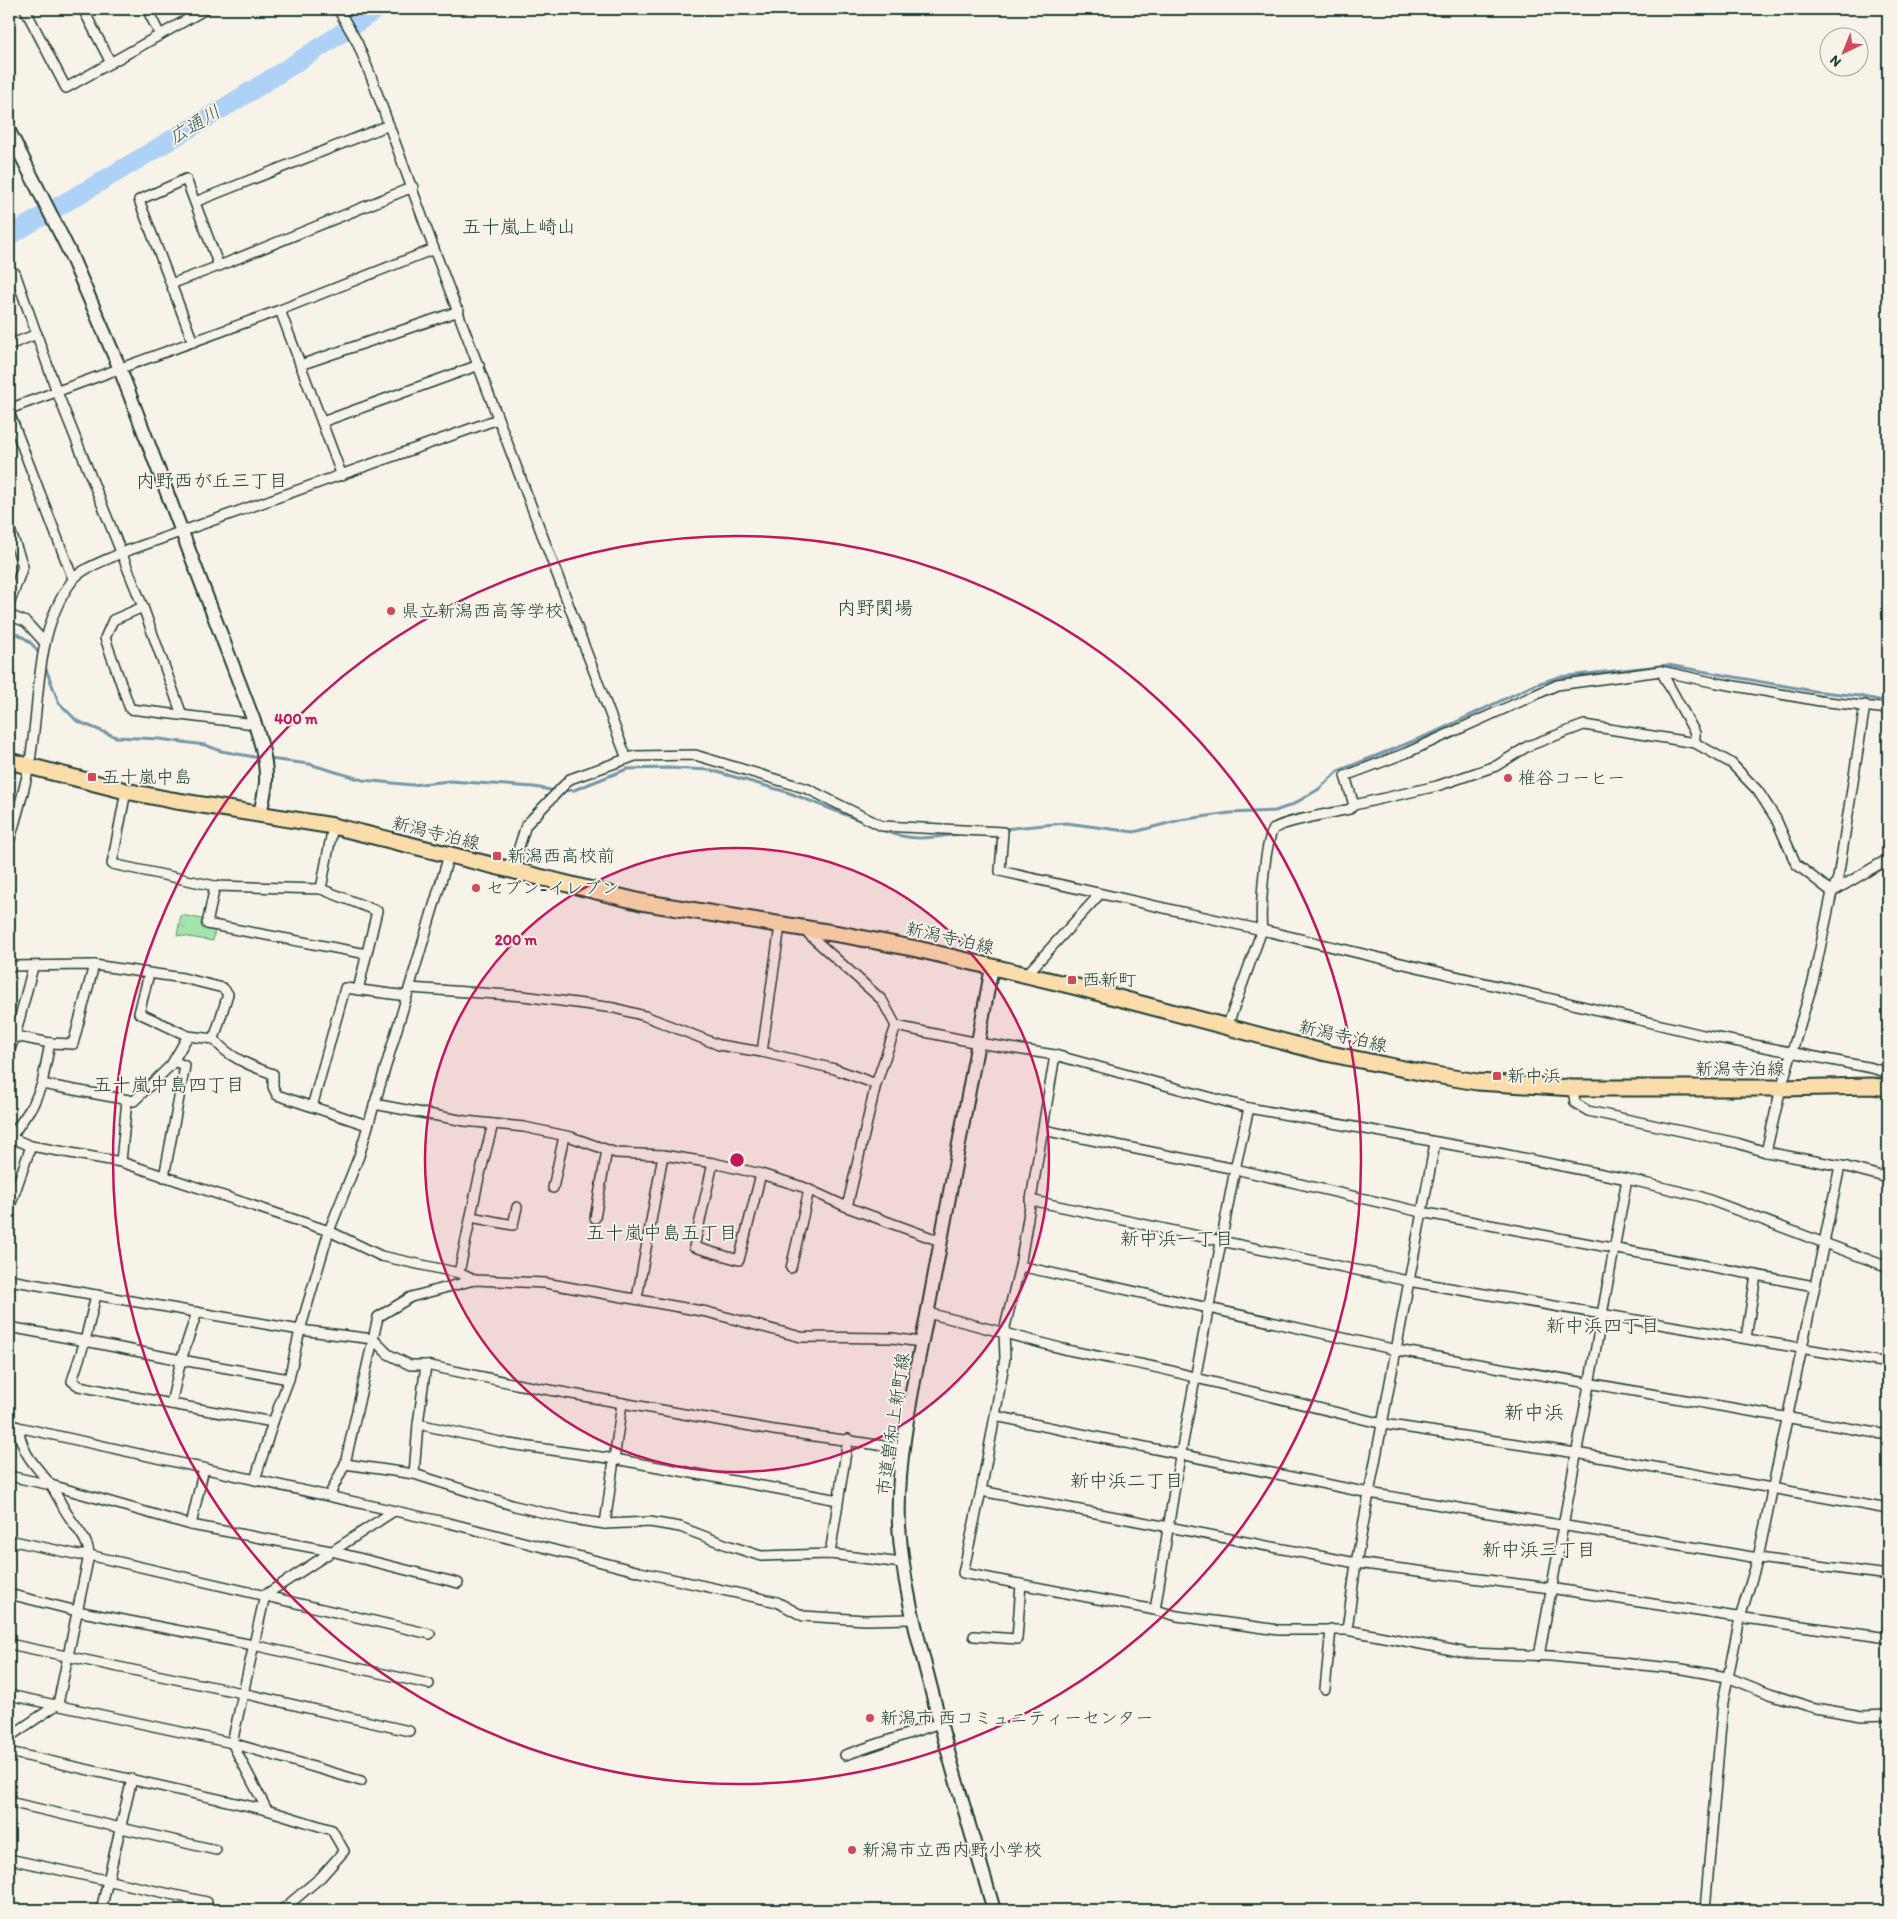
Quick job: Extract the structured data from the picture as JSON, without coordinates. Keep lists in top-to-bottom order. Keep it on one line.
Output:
{"streets":{"main road":["新潟寺泊線"],"street":["市道曽和上新町線"]},"crossings":[["新潟寺泊線","市道曽和上新町線"]],"districts":["五十嵐上崎山","内野西が丘三丁目","内野関場","五十嵐中島四丁目","五十嵐中島五丁目","新中浜一丁目","新中浜四丁目","新中浜","新中浜二丁目","新中浜三丁目"],"water":["広通川"],"places":{"other":["県立新潟西高等学校","椎谷コーヒー","セブン-イレブン","新潟市 西コミュニティーセンター","新潟市立西内野小学校"],"transit":["五十嵐中島","新潟西高校前","西新町","新中浜"]},"north":"bottom left","rings":["400 m","200 m"]}
